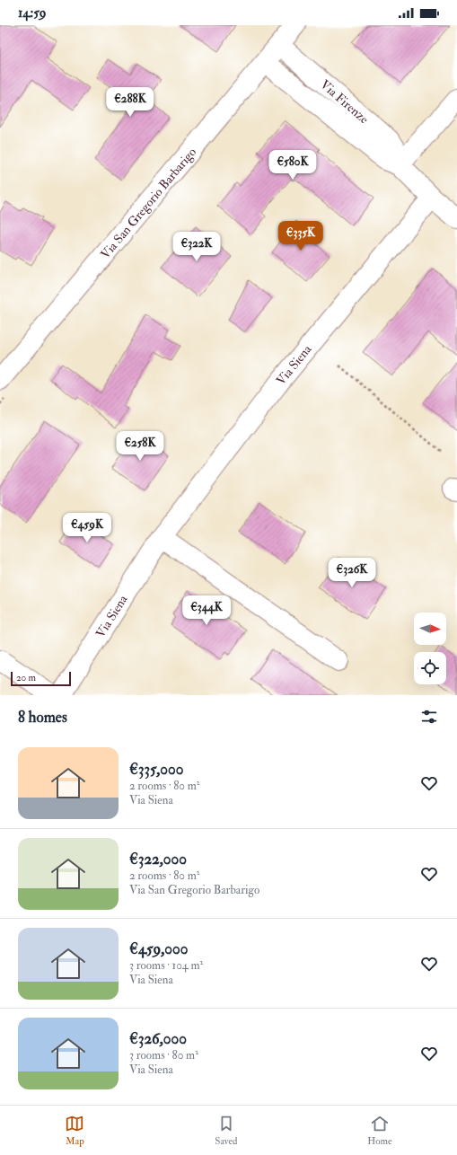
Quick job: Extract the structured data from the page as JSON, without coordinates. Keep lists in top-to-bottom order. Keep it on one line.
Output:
{"streets":{"street":["Via Firenze","Via San Gregorio Barbarigo","Via Siena"]},"crossings":[["Via Firenze","Via San Gregorio Barbarigo"],["Via Firenze","Via Siena"]],"scale_bar":"20 m","north":"right","page":{"status":"14:59","price":["€288K","€580K","€335K","€322K","€258K","€459K","€326K","€344K"],"scale":"20 m","heading":"8 homes","list":[{"name":"€335,000","note":"2 rooms · 80 m² · Via Siena"},{"name":"€322,000","note":"2 rooms · 80 m² · Via San Gregorio Barbarigo"},{"name":"€459,000","note":"3 rooms · 104 m² · Via Siena"},{"name":"€326,000","note":"3 rooms · 80 m² · Via Siena"}],"tabs":["Map","Saved","Home"]}}
